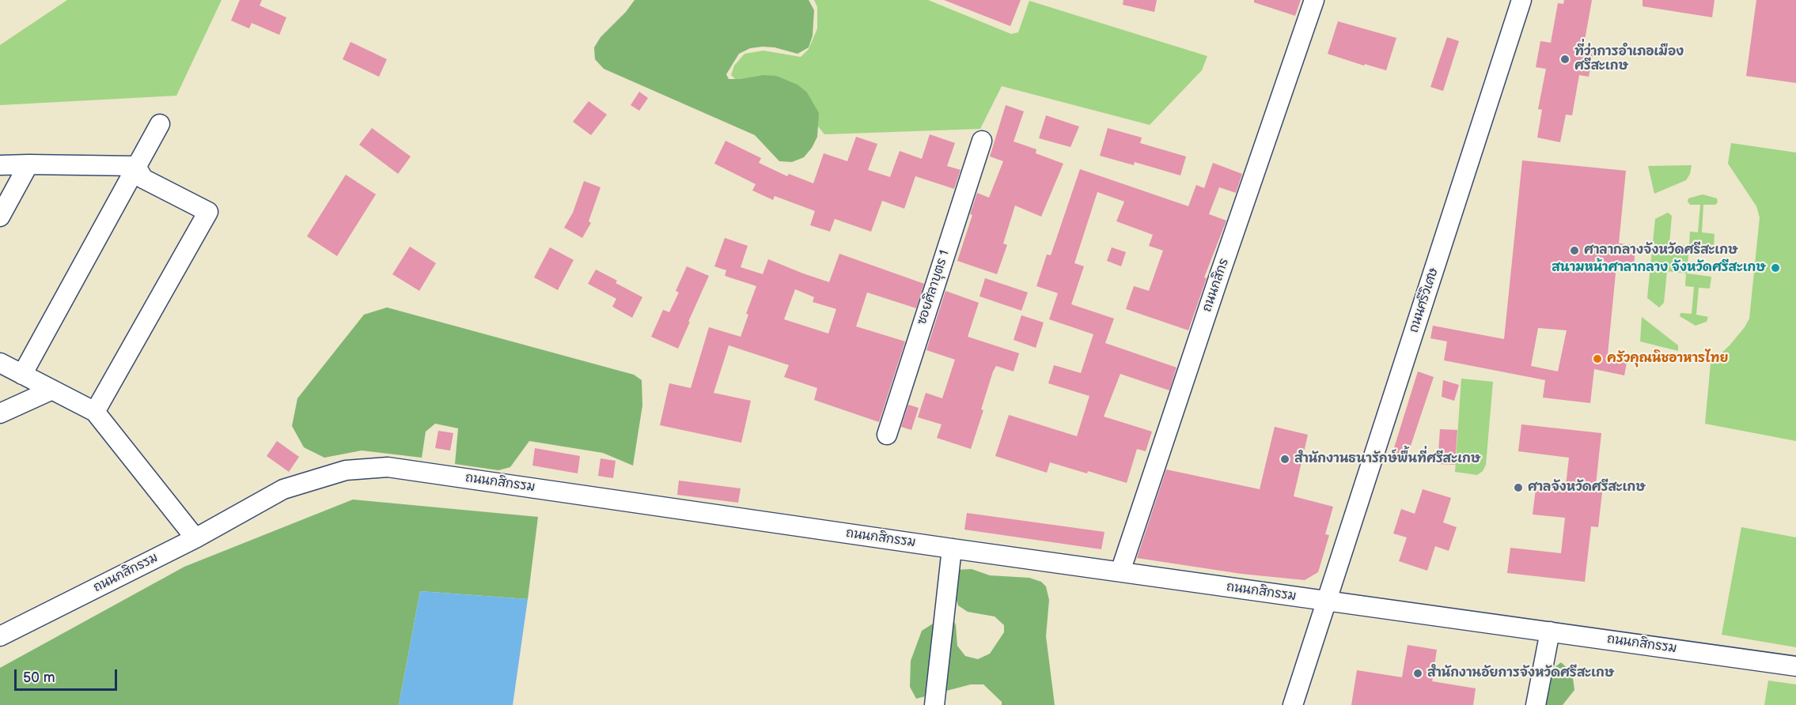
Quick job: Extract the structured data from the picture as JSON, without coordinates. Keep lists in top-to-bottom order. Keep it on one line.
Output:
{"streets":{"street":["ถนนกสิกร","ซอยศิลาบุตร 1","ถนนศรีวิเศษ","ถนนกสิกรรม"]},"crossings":[["ถนนกสิกร","ถนนกสิกรรม"],["ถนนศรีวิเศษ","ถนนกสิกรรม"]],"places":["ที่ว่าการอำเภอเมือง ศรีสะเกษ","ศาลากลางจังหวัดศรีสะเกษ","สนามหน้าศาลากลาง จังหวัดศรีสะเกษ","ครัวคุณนิชอาหารไทย","สำนักงานธนารักษ์พื้นที่ศรีสะเกษ","ศาลจังหวัดศรีสะเกษ","สำนักงานอัยการจังหวัดศรีสะเกษ"],"scale_bar":"50 m"}
